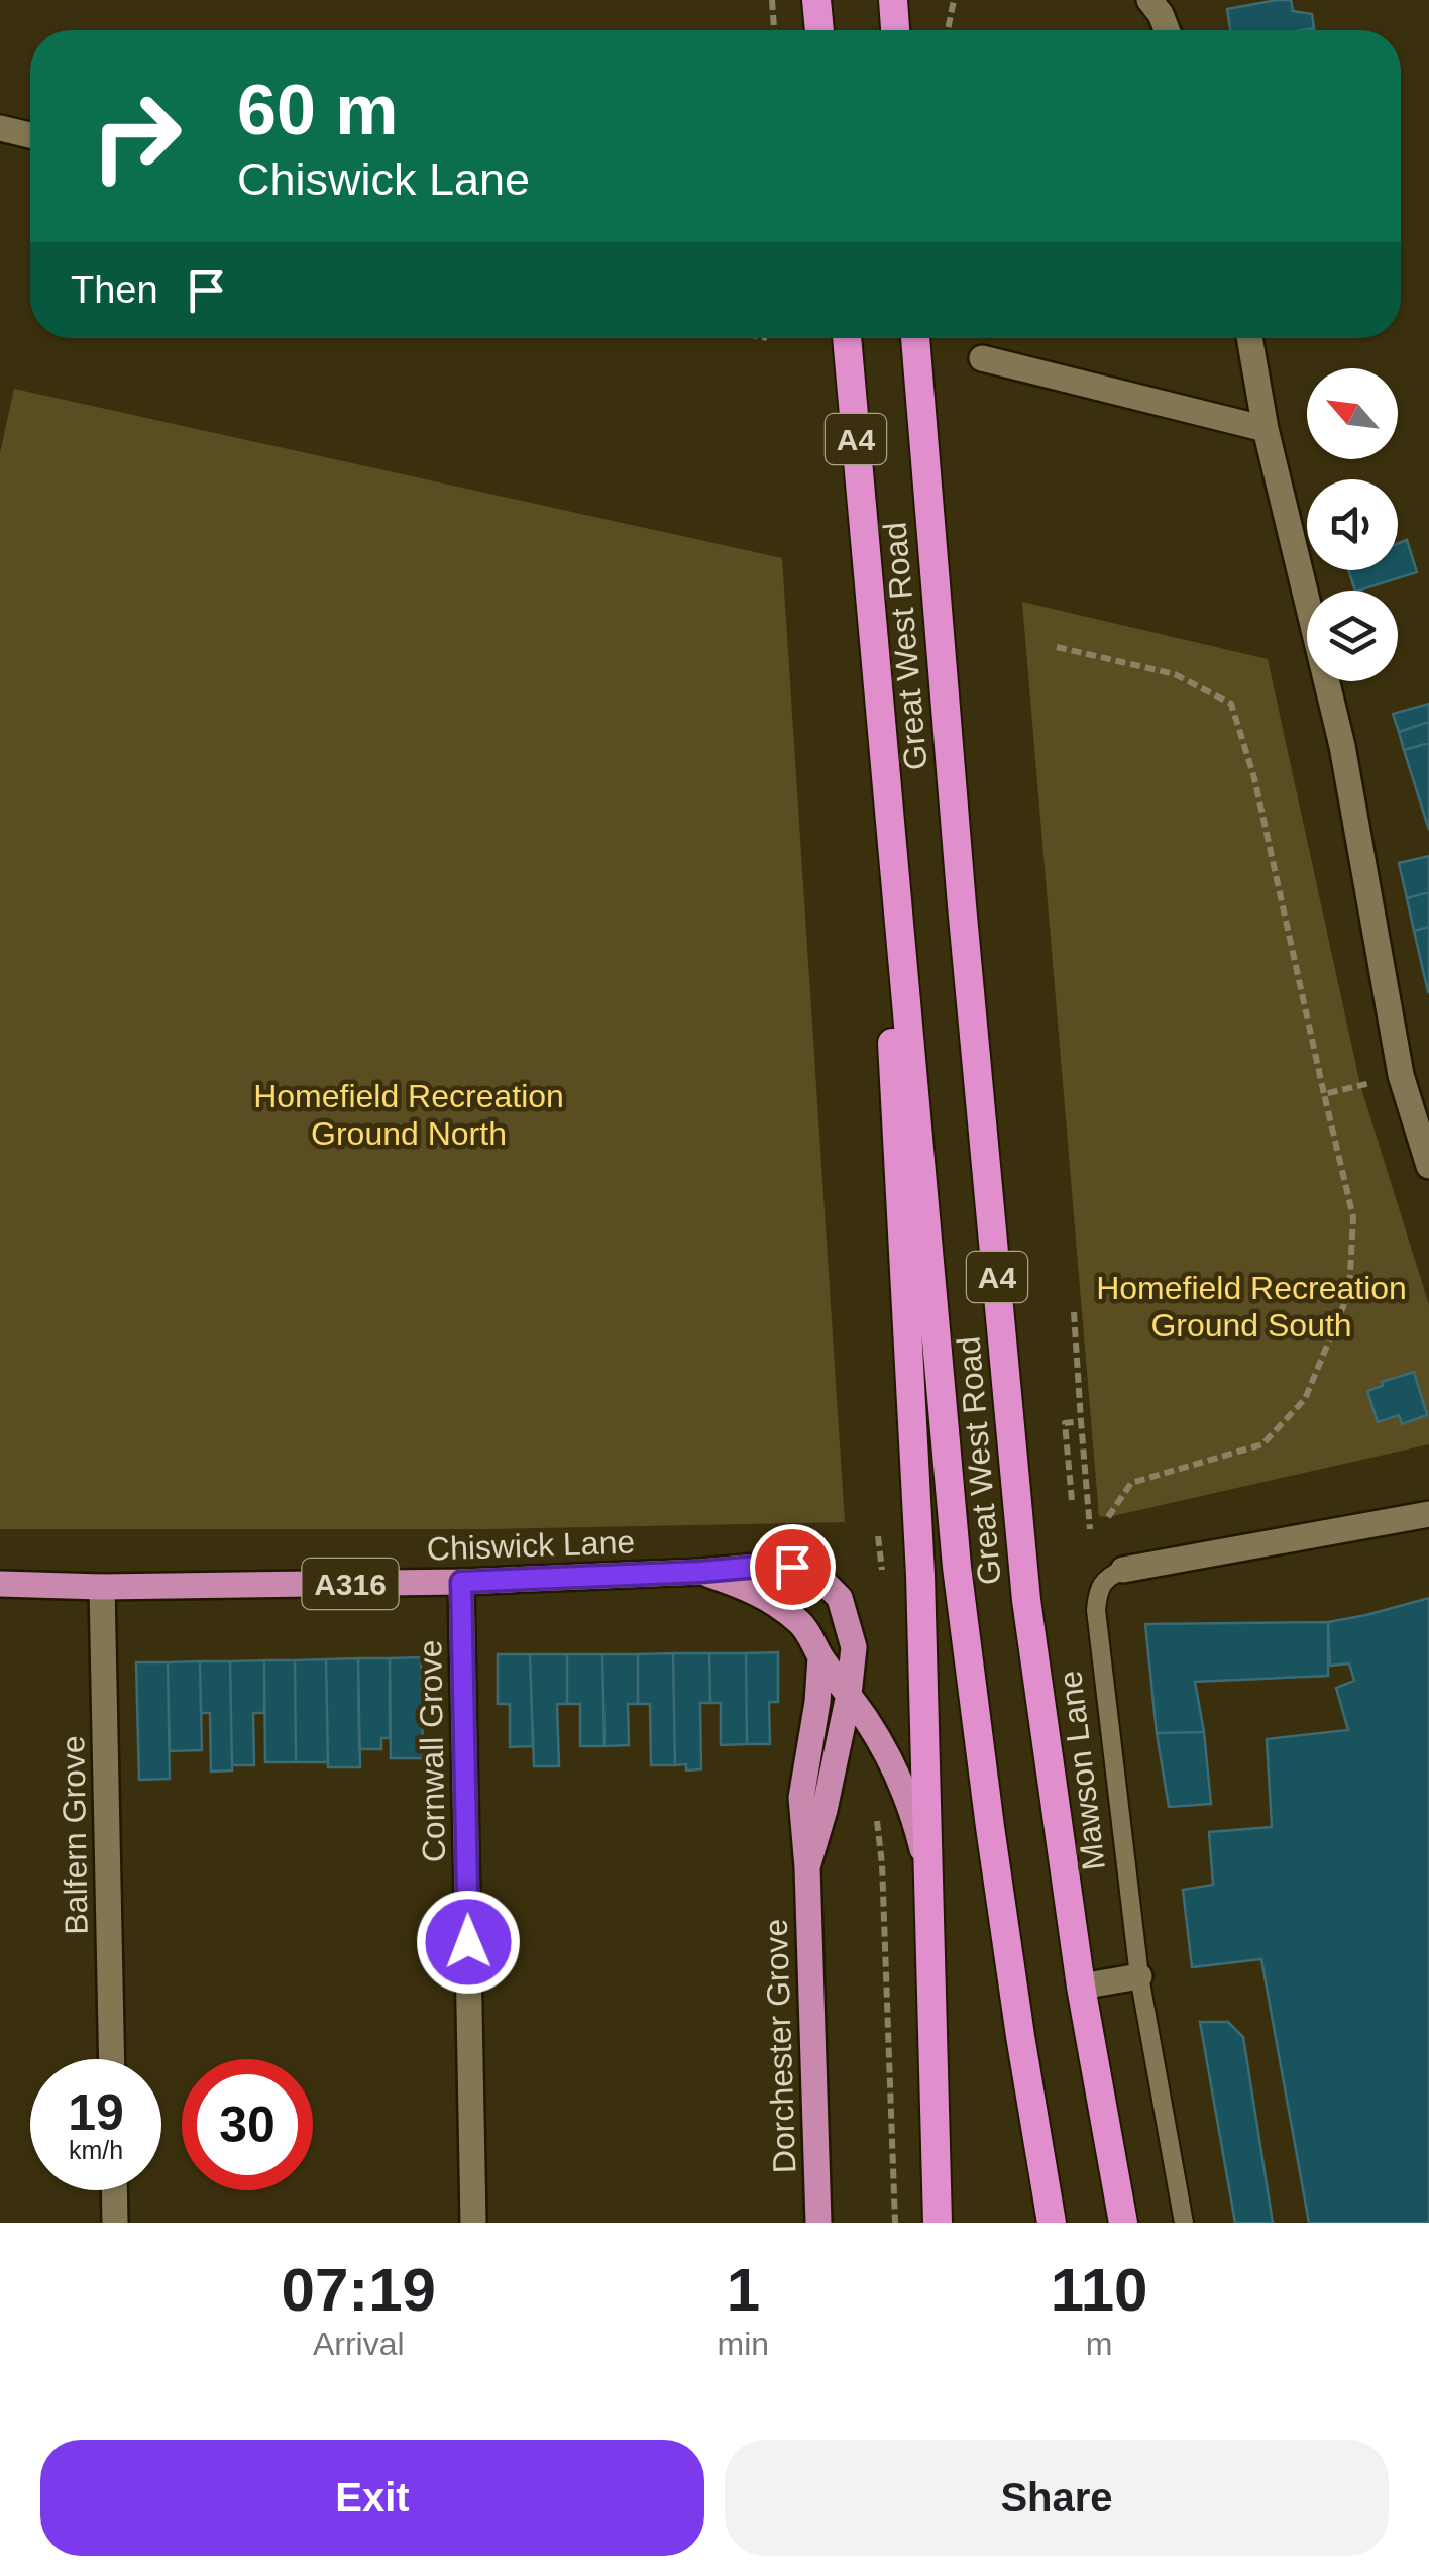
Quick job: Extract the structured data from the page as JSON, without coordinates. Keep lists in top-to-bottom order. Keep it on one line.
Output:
{"streets":{"highway":["A4","Great West Road","A316"],"main road":["Chiswick Lane","Dorchester Grove"],"street":["Cornwall Grove","Balfern Grove"],"lane":["Mawson Lane"]},"crossings":[["A4","Great West Road"],["A4","A316"],["Chiswick Lane","A316"],["Chiswick Lane","Cornwall Grove"],["Chiswick Lane","Balfern Grove"],["Chiswick Lane","Dorchester Grove"],["A316","Dorchester Grove"]],"parks":["Homefield Recreation Ground North","Homefield Recreation Ground South"],"north":"top left","page":{"turn":["60 m","Chiswick Lane"],"then":"Then","speed":"19 km/h","limit":"30","eta":["07:19","Arrival","1","min","110","m"],"buttons":["Exit","Share"]}}
